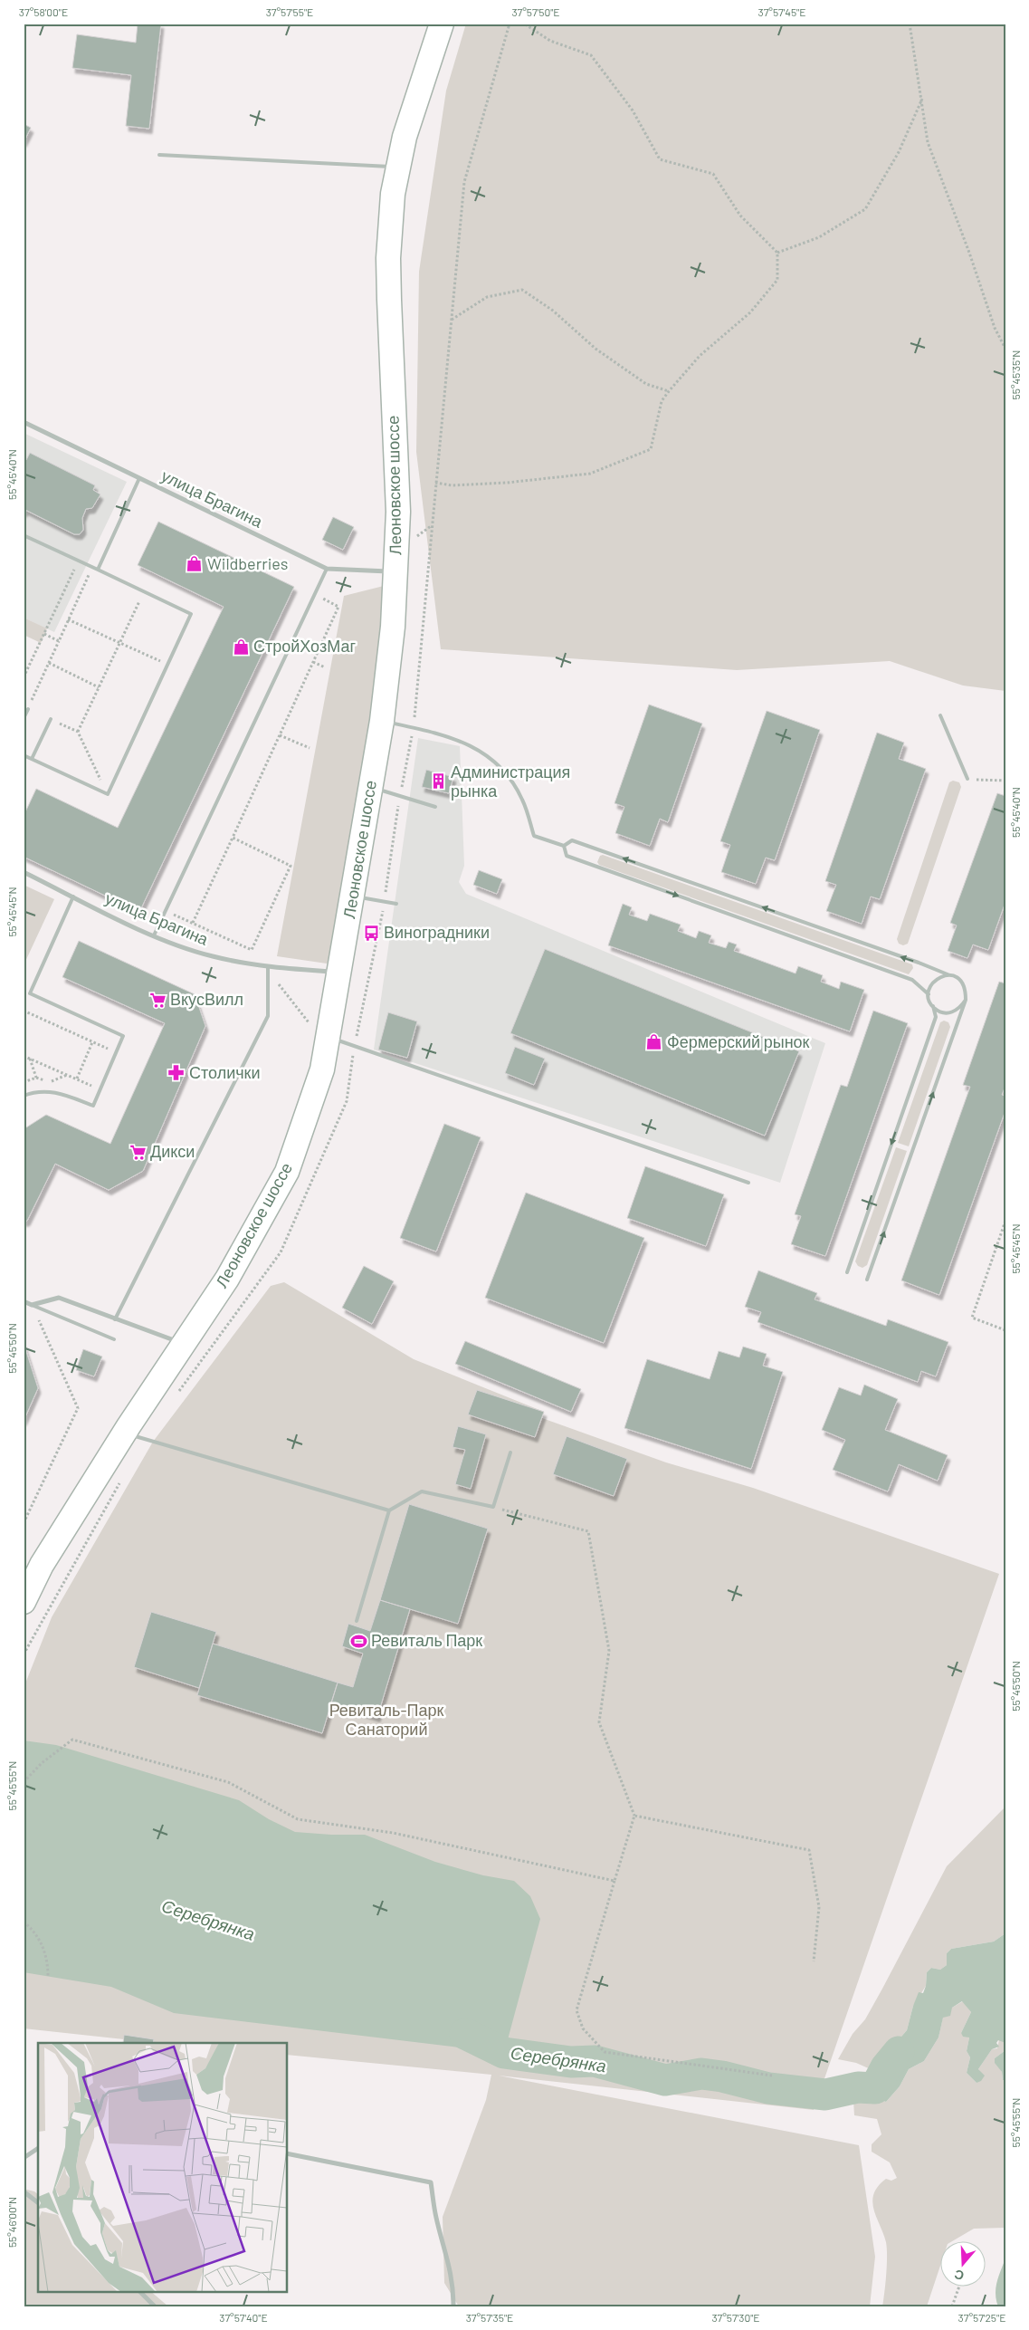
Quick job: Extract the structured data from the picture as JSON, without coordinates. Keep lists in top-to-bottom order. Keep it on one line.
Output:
{"streets":{"main road":["Леоновское шоссе"],"street":["улица Брагина"]},"crossings":[["Леоновское шоссе","улица Брагина"]],"water":["Серебрянка"],"parks":["Ревиталь-Парк Санаторий"],"places":{"shop":["Wildberries","СтройХозМаг","Фермерский рынок"],"building":["Администрация рынка"],"bus stop":["Виноградники"],"supermarket":["ВкусВилл","Дикси"],"pharmacy":["Столички"],"sports":["Ревиталь Парк"]},"north":"bottom","coordinates":["37°58'00\"E","37°57'55\"E","37°57'50\"E","37°57'45\"E","55°45'35\"N","55°45'40\"N","55°45'45\"N","55°45'50\"N","55°45'55\"N","55°46'00\"N","37°57'40\"E","37°57'35\"E","37°57'30\"E","37°57'25\"E"]}
